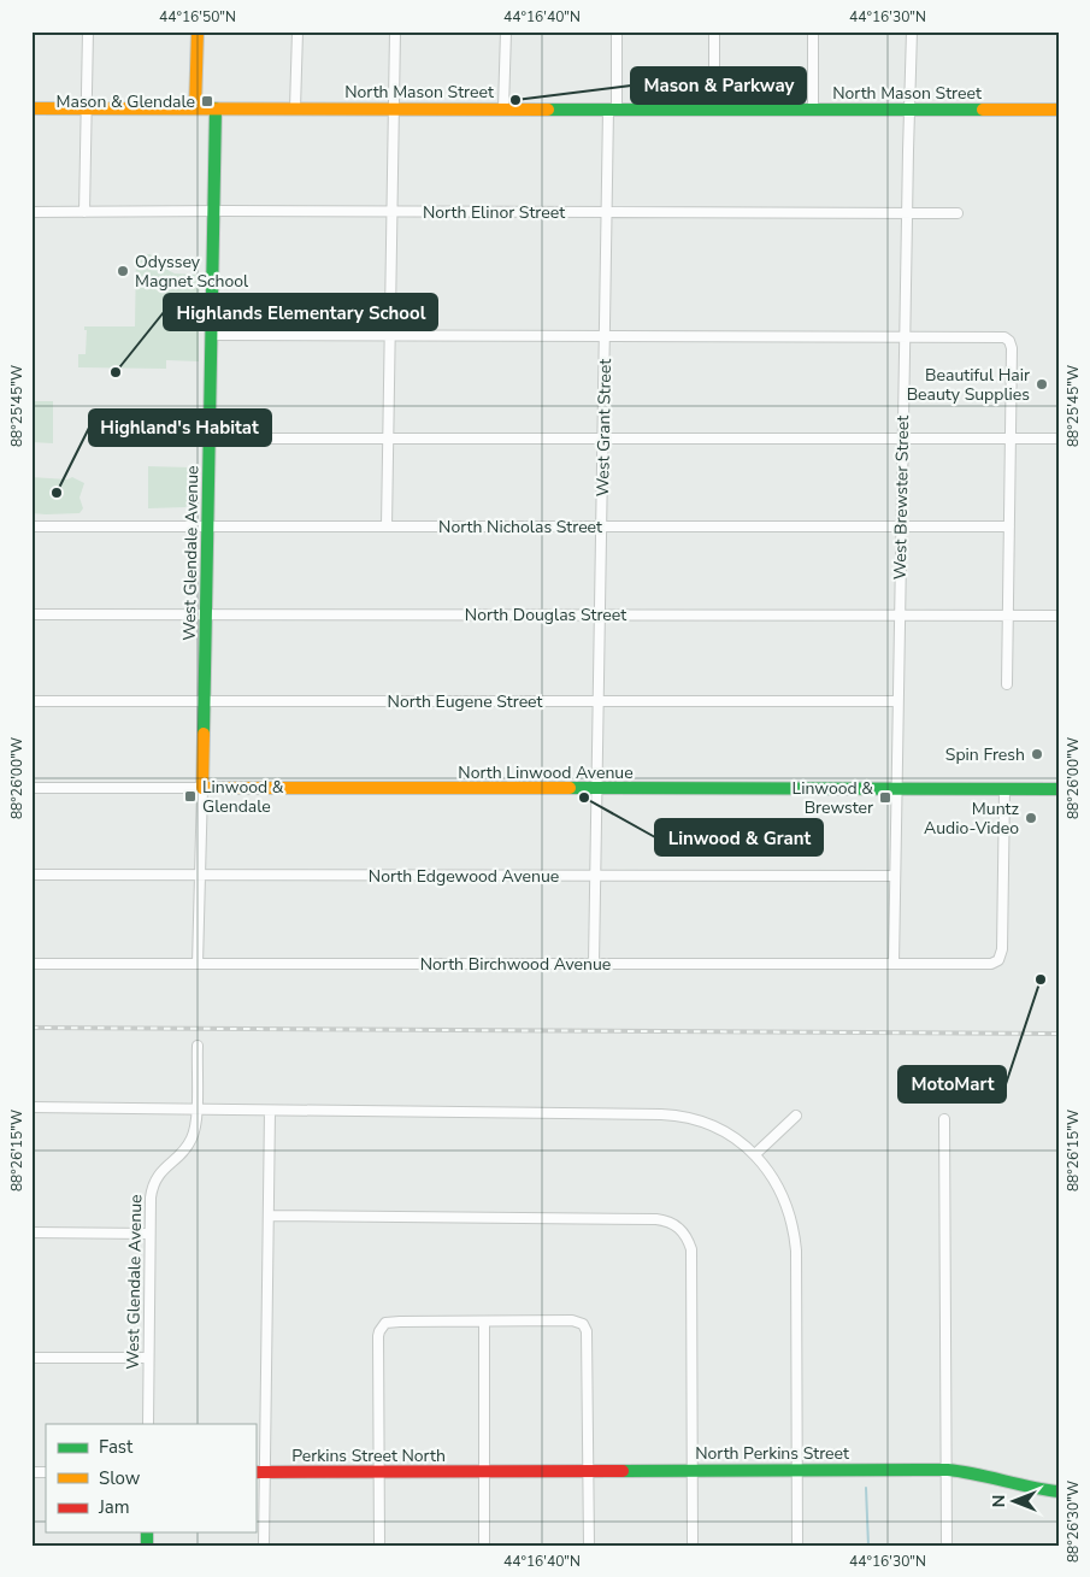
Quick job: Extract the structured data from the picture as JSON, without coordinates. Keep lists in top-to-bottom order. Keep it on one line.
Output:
{"streets":{"street":["North Mason Street","North Elinor Street","West Grant Street","West Brewster Street","North Nicholas Street","West Glendale Avenue","North Douglas Street","North Eugene Street","North Linwood Avenue","North Edgewood Avenue","North Birchwood Avenue","North Perkins Street","Perkins Street North"]},"crossings":[["North Mason Street","West Grant Street"],["North Mason Street","West Brewster Street"],["North Mason Street","West Glendale Avenue"],["North Elinor Street","West Grant Street"],["North Elinor Street","West Brewster Street"],["North Elinor Street","West Glendale Avenue"],["West Grant Street","North Nicholas Street"],["West Grant Street","North Douglas Street"],["West Grant Street","North Eugene Street"],["West Grant Street","North Linwood Avenue"],["West Grant Street","North Edgewood Avenue"],["West Grant Street","North Birchwood Avenue"],["West Brewster Street","North Nicholas Street"],["West Brewster Street","North Douglas Street"],["West Brewster Street","North Eugene Street"],["West Brewster Street","North Linwood Avenue"],["West Brewster Street","North Edgewood Avenue"],["West Brewster Street","North Birchwood Avenue"],["North Nicholas Street","West Glendale Avenue"],["West Glendale Avenue","North Douglas Street"],["West Glendale Avenue","North Eugene Street"],["West Glendale Avenue","North Linwood Avenue"],["West Glendale Avenue","North Edgewood Avenue"],["West Glendale Avenue","North Birchwood Avenue"],["North Linwood Avenue","North Birchwood Avenue"],["North Perkins Street","Perkins Street North"]],"places":{"other":["Mason & Parkway","Odyssey Magnet School","Highlands Elementary School","Beautiful Hair Beauty Supplies","Highland's Habitat","Spin Fresh","Linwood & Grant","Muntz Audio-Video","MotoMart"],"transit":["Mason & Glendale","Linwood & Glendale","Linwood & Brewster"]},"legend":["Fast","Slow","Jam"],"north":"left","coordinates":["44°16'50\"N","44°16'40\"N","44°16'30\"N","88°25'45\"W","88°26'00\"W","88°26'15\"W","88°26'30\"W"]}
